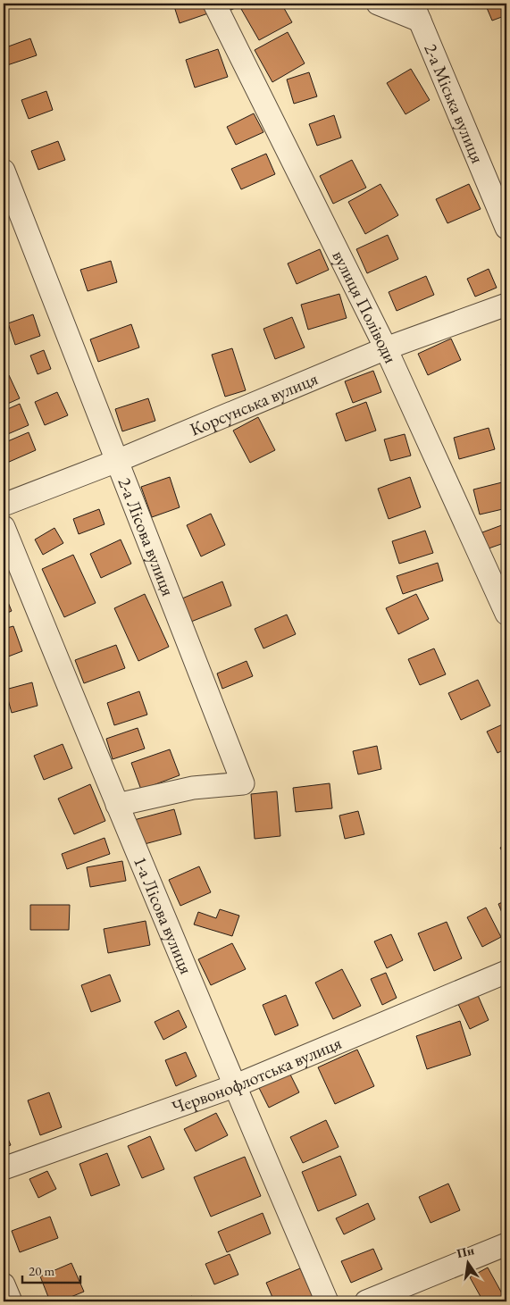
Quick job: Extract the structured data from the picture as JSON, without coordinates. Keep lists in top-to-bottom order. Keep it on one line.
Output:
{"streets":{"street":["2-а Міська вулиця","вулиця Поліводи","Корсунська вулиця","2-а Лісова вулиця","1-а Лісова вулиця","Червонофлотська вулиця"]},"crossings":[["вулиця Поліводи","Корсунська вулиця"],["Корсунська вулиця","2-а Лісова вулиця"],["2-а Лісова вулиця","1-а Лісова вулиця"],["1-а Лісова вулиця","Червонофлотська вулиця"]],"scale_bar":"20 m","north":"top"}
